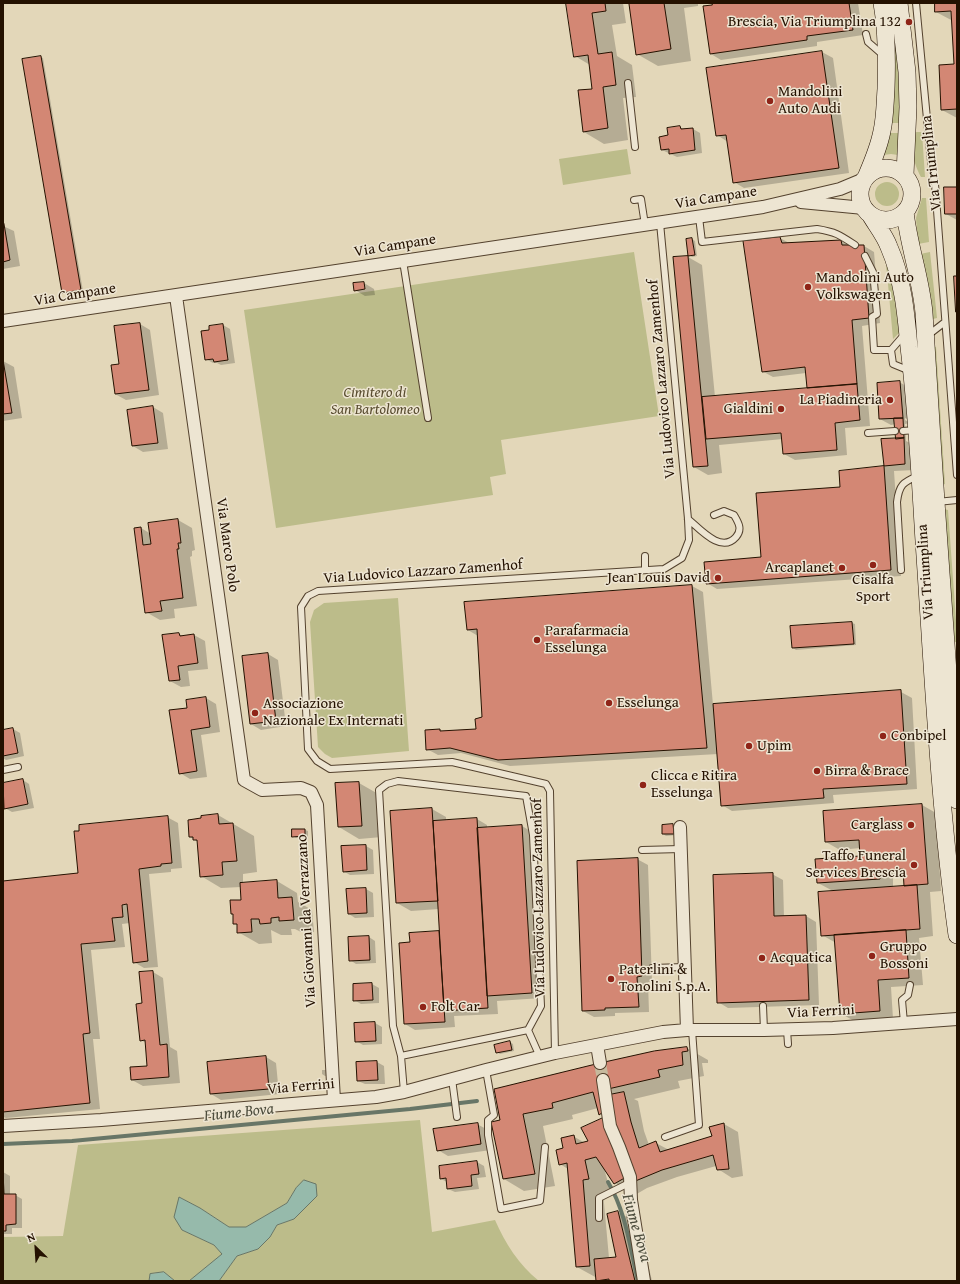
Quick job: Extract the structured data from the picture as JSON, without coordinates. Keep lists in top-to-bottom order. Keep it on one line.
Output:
{"streets":{"main road":["Via Triumplina"],"street":["Via Campane","Via Marco Polo","Via Giovanni da Verrazzano","Via Ferrini"],"lane":["Via Ludovico Lazzaro Zamenhof"]},"crossings":[["Via Triumplina","Via Campane"],["Via Campane","Via Ludovico Lazzaro Zamenhof"],["Via Campane","Via Marco Polo"],["Via Ludovico Lazzaro Zamenhof","Via Ferrini"],["Via Marco Polo","Via Giovanni da Verrazzano"],["Via Giovanni da Verrazzano","Via Ferrini"]],"water":["Fiume Bova"],"parks":["Cimitero di San Bartolomeo"],"places":["Brescia, Via Triumplina 132","Mandolini Auto Audi","Mandolini Auto Volkswagen","La Piadineria","Gialdini","Cisalfa Sport","Arcaplanet","Jean Louis David","Parafarmacia Esselunga","Esselunga","Associazione Nazionale Ex Internati","Conbipel","Upim","Birra & Brace","Clicca e Ritira Esselunga","Carglass","Taffo Funeral Services Brescia","Gruppo Bossoni","Acquatica","Paterlini & Tonolini S.p.A.","Folt Car"],"north":"top left"}
